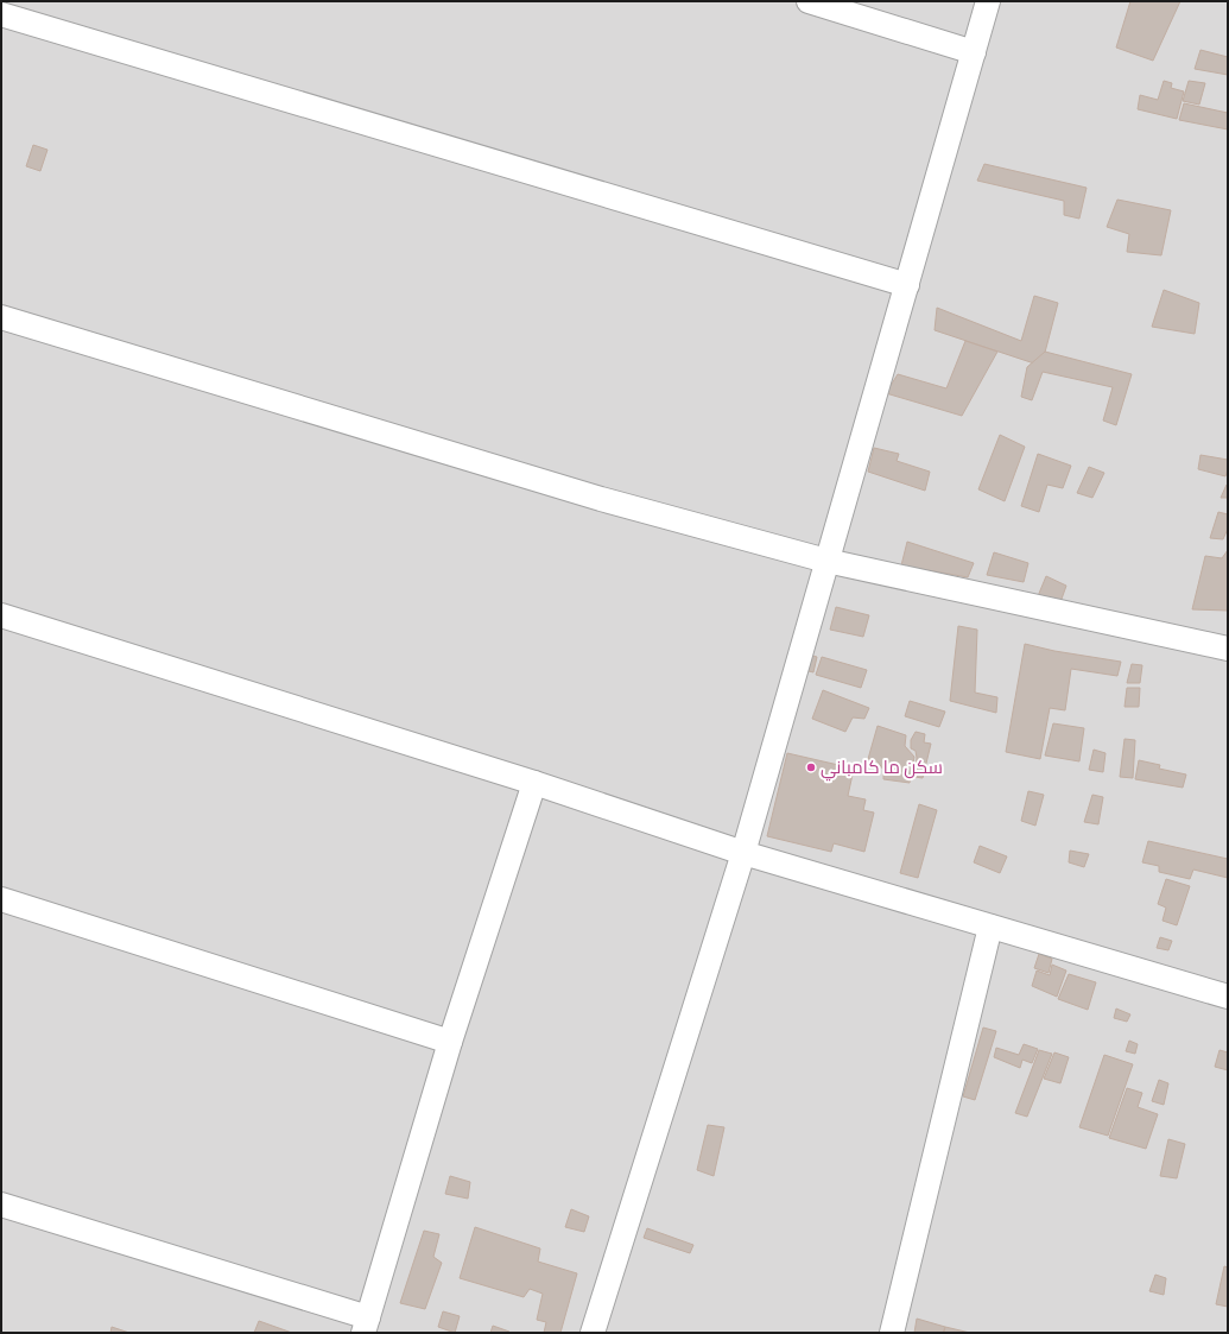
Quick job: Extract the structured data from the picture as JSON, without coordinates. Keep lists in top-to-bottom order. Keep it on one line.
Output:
{"places":["سكن ما كامباني"]}
